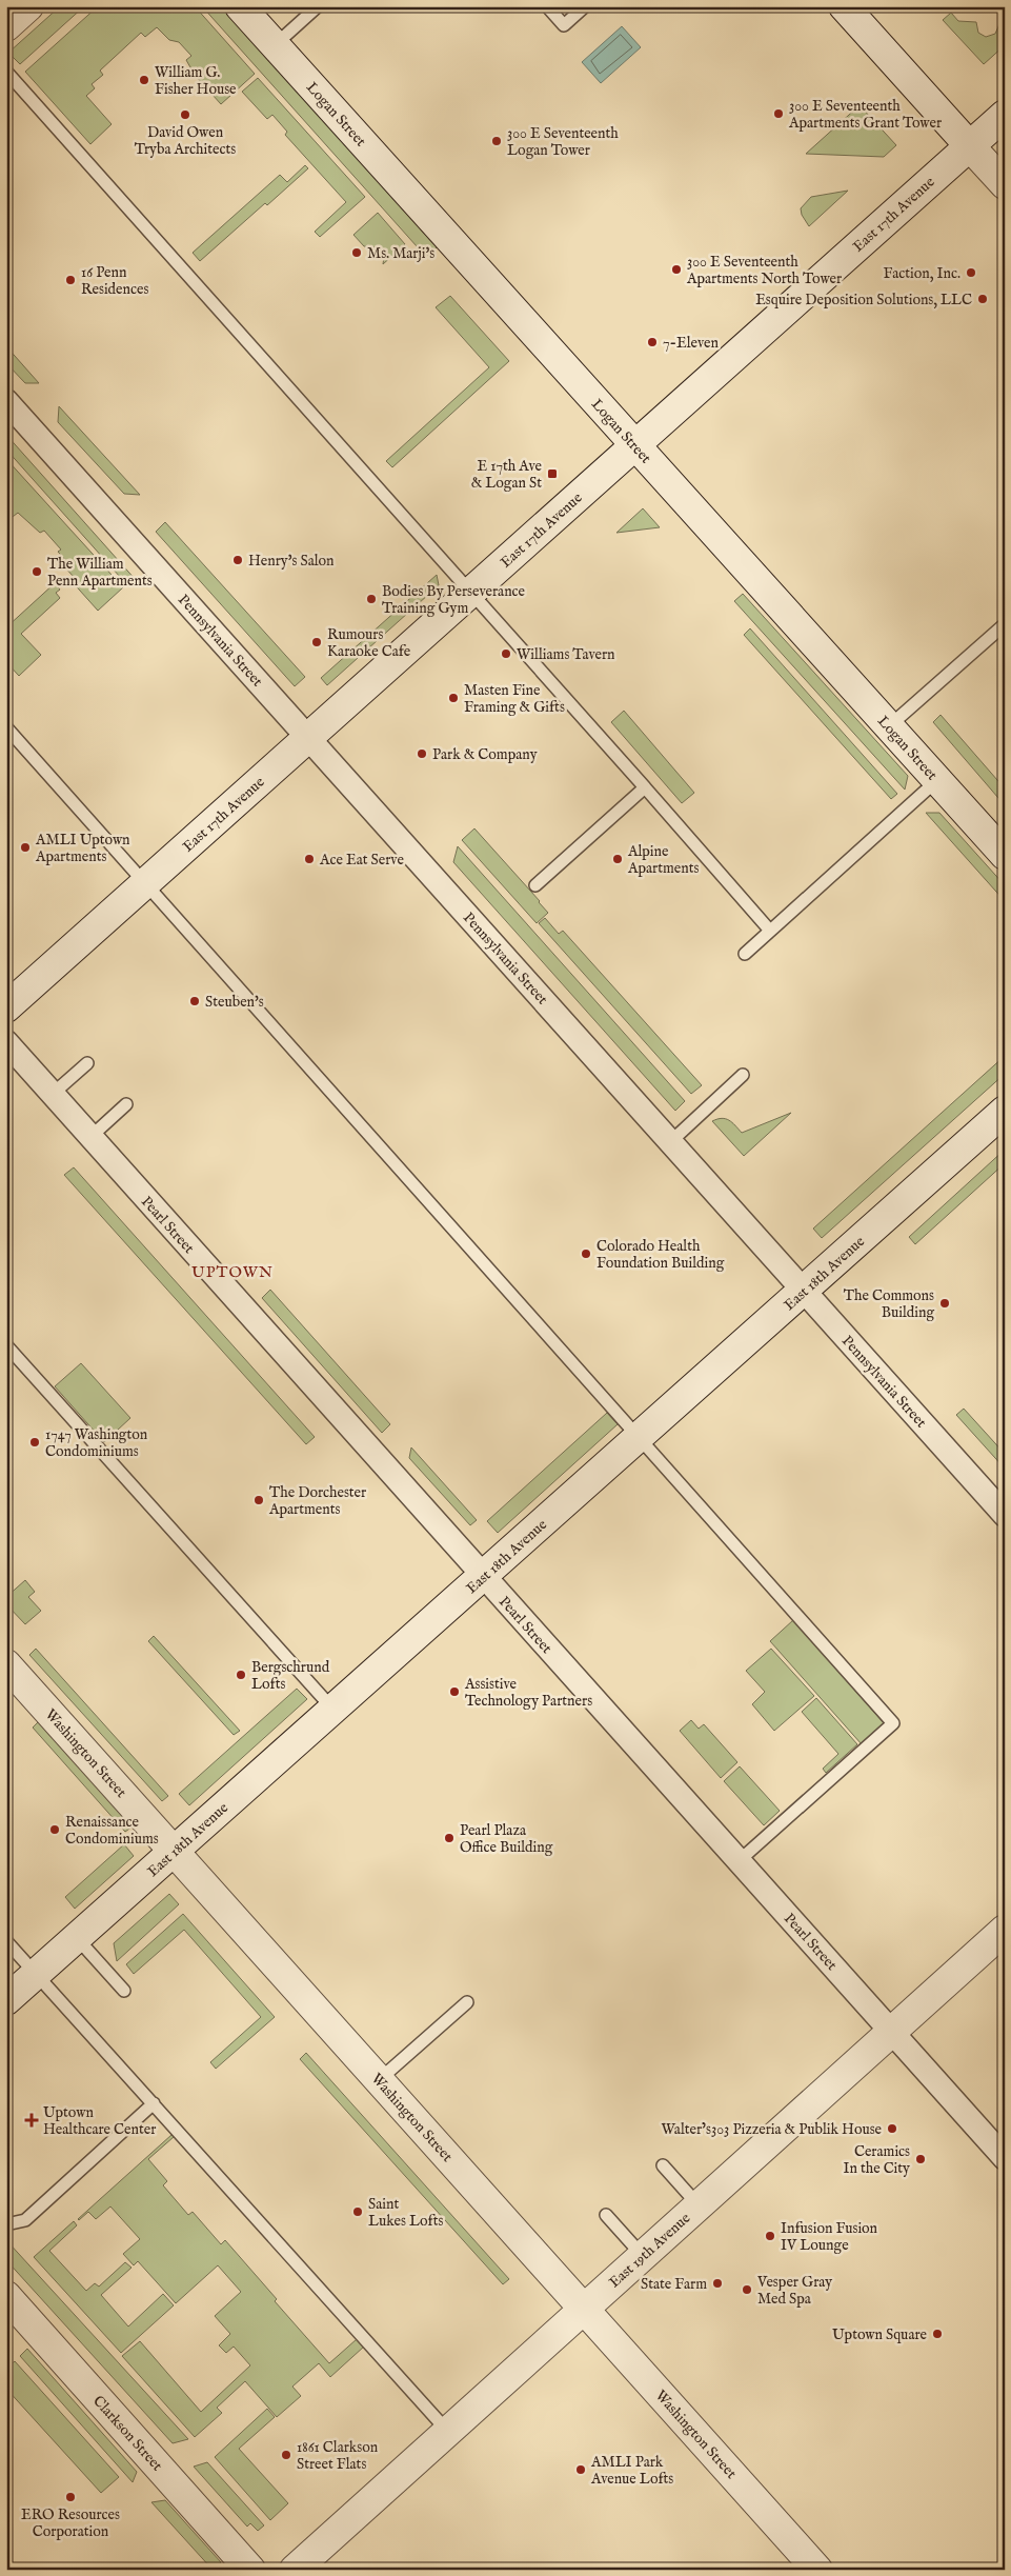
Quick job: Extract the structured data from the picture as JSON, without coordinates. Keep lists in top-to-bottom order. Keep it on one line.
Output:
{"streets":{"main road":["Logan Street","East 17th Avenue","East 18th Avenue","Washington Street","East 19th Avenue","Clarkson Street"],"street":["Pennsylvania Street","Pearl Street"]},"crossings":[["Logan Street","East 17th Avenue"],["East 17th Avenue","Pennsylvania Street"],["Pennsylvania Street","East 18th Avenue"],["Pearl Street","East 18th Avenue"],["Pearl Street","East 19th Avenue"],["East 18th Avenue","Washington Street"],["Washington Street","East 19th Avenue"]],"districts":["UPTOWN"],"places":{"other":["William G. Fisher House","300 E Seventeenth Apartments Grant Tower","David Owen Tryba Architects","300 E Seventeenth Logan Tower","Ms. Marji's","300 E Seventeenth Apartments North Tower","Faction, Inc.","16 Penn Residences","Esquire Deposition Solutions, LLC","7-Eleven","Henry's Salon","The William Penn Apartments","Bodies By Perseverance Training Gym","Rumours Karaoke Cafe","Williams Tavern","Masten Fine Framing & Gifts","Park & Company","AMLI Uptown Apartments","Ace Eat Serve","Alpine Apartments","Steuben's","Colorado Health Foundation Building","The Commons Building","1747 Washington Condominiums","The Dorchester Apartments","Bergschrund Lofts","Assistive Technology Partners","Renaissance Condominiums","Pearl Plaza Office Building","Walter’s303 Pizzeria & Publik House","Ceramics In the City","Saint Lukes Lofts","Infusion Fusion IV Lounge","State Farm","Vesper Gray Med Spa","Uptown Square","1861 Clarkson Street Flats","AMLI Park Avenue Lofts","ERO Resources Corporation"],"transit":["E 17th Ave & Logan St"],"health":["Uptown Healthcare Center"]}}
